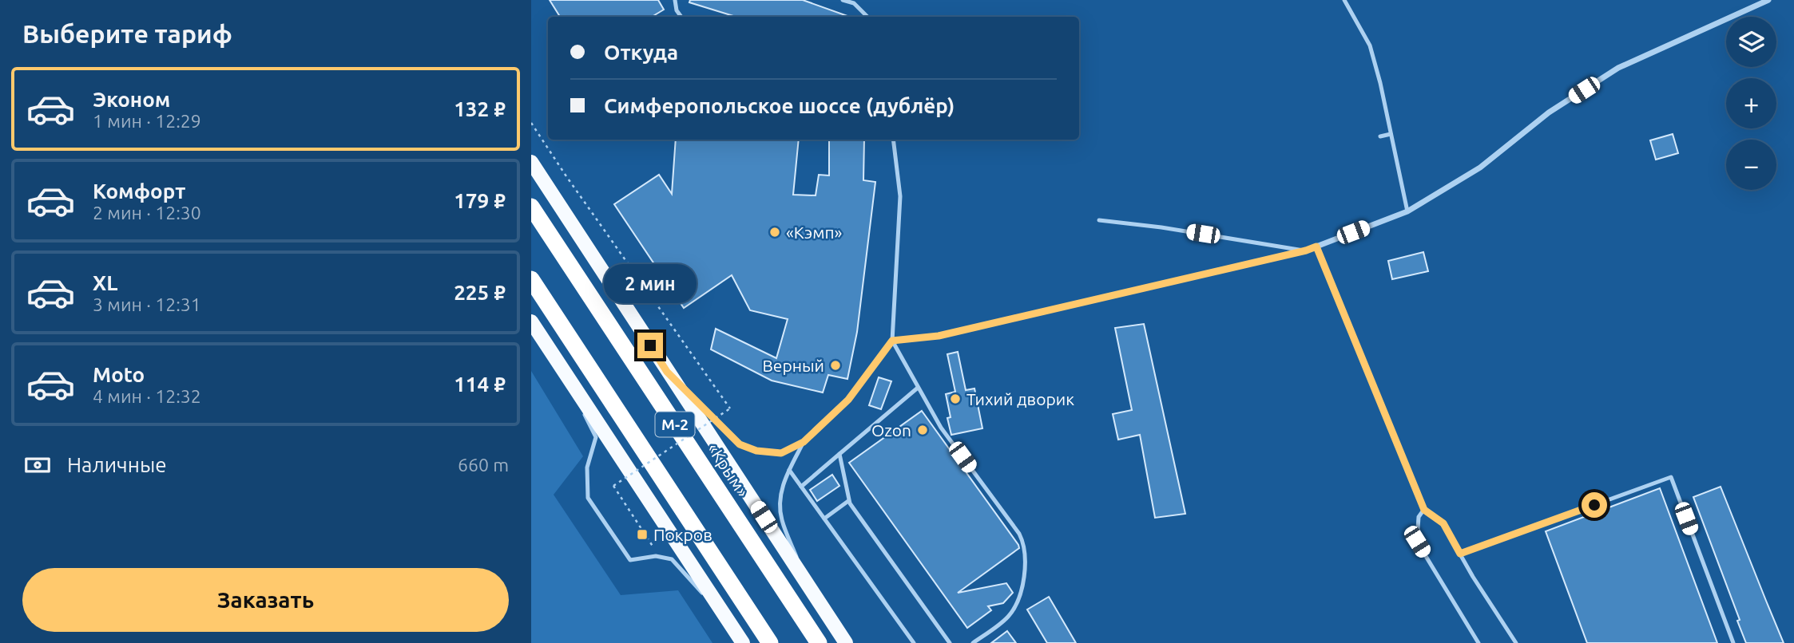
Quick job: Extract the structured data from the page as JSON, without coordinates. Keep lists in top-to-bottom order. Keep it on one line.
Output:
{"streets":{"highway":["М-2","«Крым»"]},"places":{"other":["«Кэмп»","Верный","Тихий дворик","Ozon"],"transit":["Покров"]},"page":{"heading":"Выберите тариф","map_buttons":["+","−"],"banner":["Откуда","Симферопольское шоссе (дублёр)"],"list":[{"name":"Эконом","note":"1 мин · 12:29","value":"132 ₽"},{"name":"Комфорт","note":"2 мин · 12:30","value":"179 ₽"},{"name":"XL","note":"3 мин · 12:31","value":"225 ₽"},{"name":"Moto","note":"4 мин · 12:32","value":"114 ₽"}],"bubble":"2 мин","pay":["Наличные","660 m"],"buttons":"Заказать"}}
